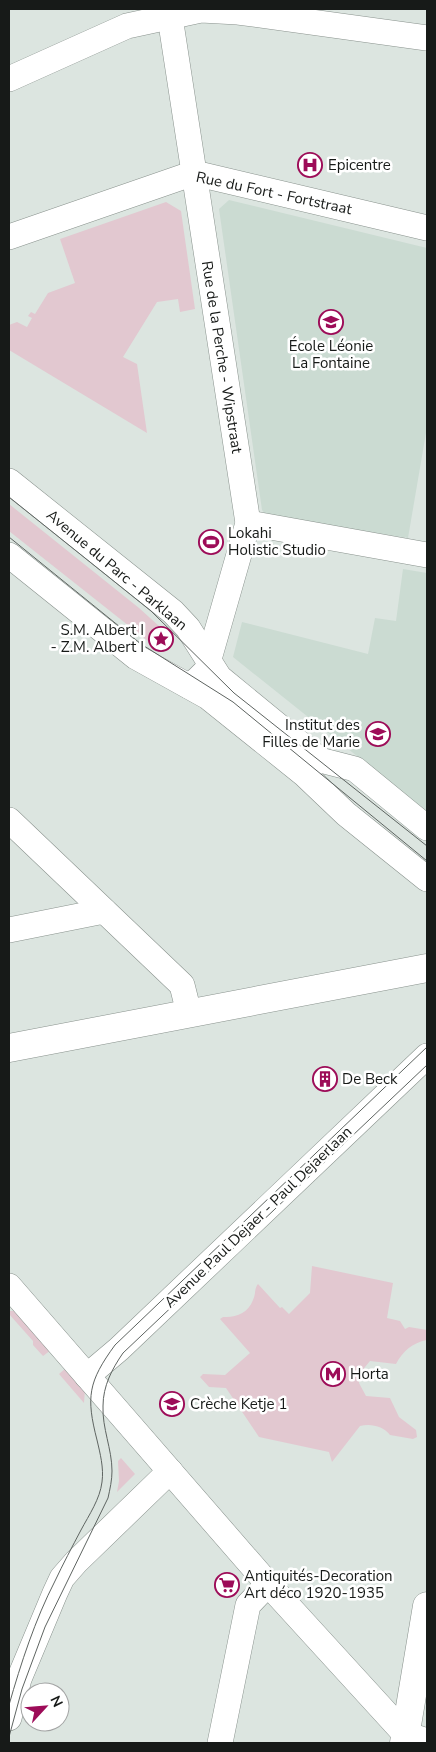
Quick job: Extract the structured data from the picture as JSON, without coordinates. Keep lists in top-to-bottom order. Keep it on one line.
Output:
{"streets":{"street":["Rue du Fort - Fortstraat","Rue de la Perche - Wipstraat","Avenue du Parc - Parklaan","Avenue Paul Dejaer - Paul Dejaerlaan"]},"crossings":[["Rue du Fort - Fortstraat","Rue de la Perche - Wipstraat"],["Rue de la Perche - Wipstraat","Avenue du Parc - Parklaan"]],"places":{"hospital":["Epicentre"],"school or university":["École Léonie La Fontaine","Institut des Filles de Marie","Crèche Ketje 1"],"sports":["Lokahi Holistic Studio"],"place":["S.M. Albert I - Z.M. Albert I"],"building":["De Beck"],"metro station":["Horta"],"supermarket":["Antiquités-Decoration Art déco 1920-1935"]},"north":"top right"}
